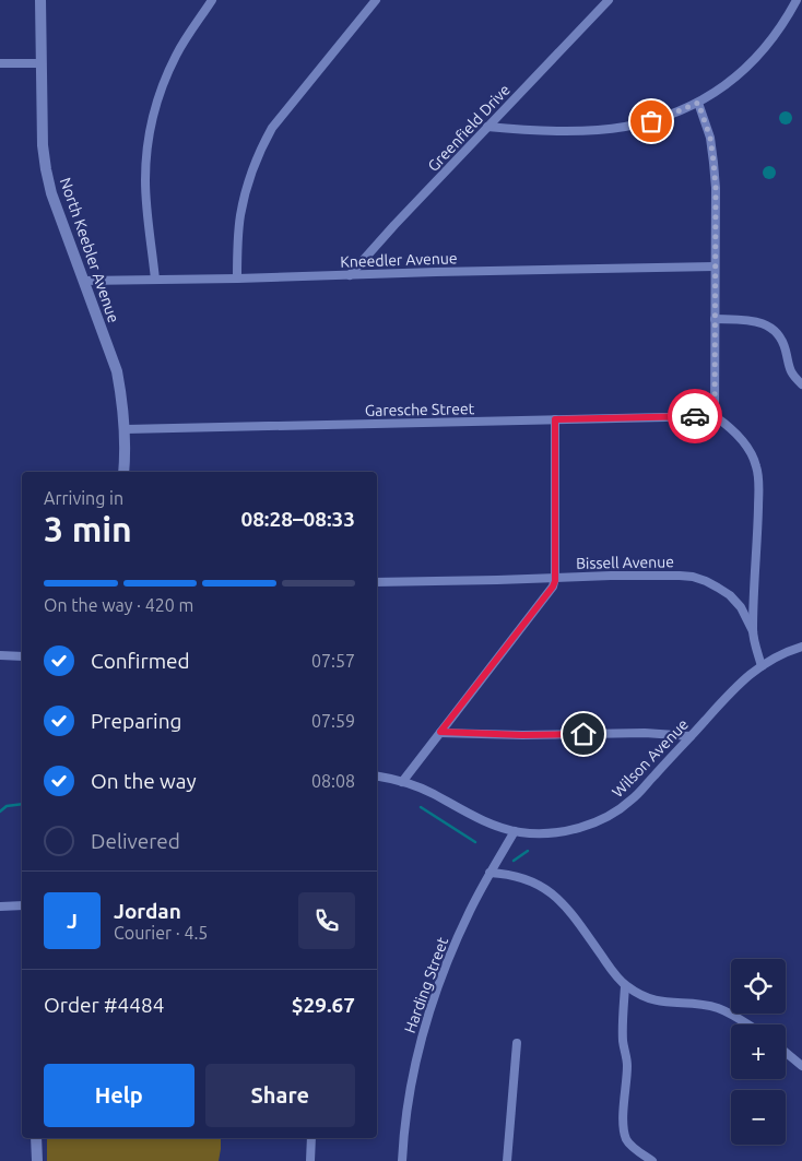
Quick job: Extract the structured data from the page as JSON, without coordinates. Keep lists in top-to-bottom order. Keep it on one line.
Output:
{"streets":{"street":["Greenfield Drive","North Keebler Avenue","Kneedler Avenue","Garesche Street","Bissell Avenue","Wilson Avenue","Harding Street"]},"crossings":[["Greenfield Drive","Kneedler Avenue"],["North Keebler Avenue","Kneedler Avenue"],["North Keebler Avenue","Garesche Street"],["Wilson Avenue","Harding Street"]],"page":{"heading":["3 min","Arriving in","08:28–08:33"],"panel":["Jordan","Courier · 4.5","Order #4484","$29.67"],"bar":"On the way · 420 m","list":[["Confirmed","07:57"],["Preparing","07:59"],["On the way","08:08"],"Delivered"],"round":"J","map_buttons":["+","−"],"buttons":["Help","Share"]}}
